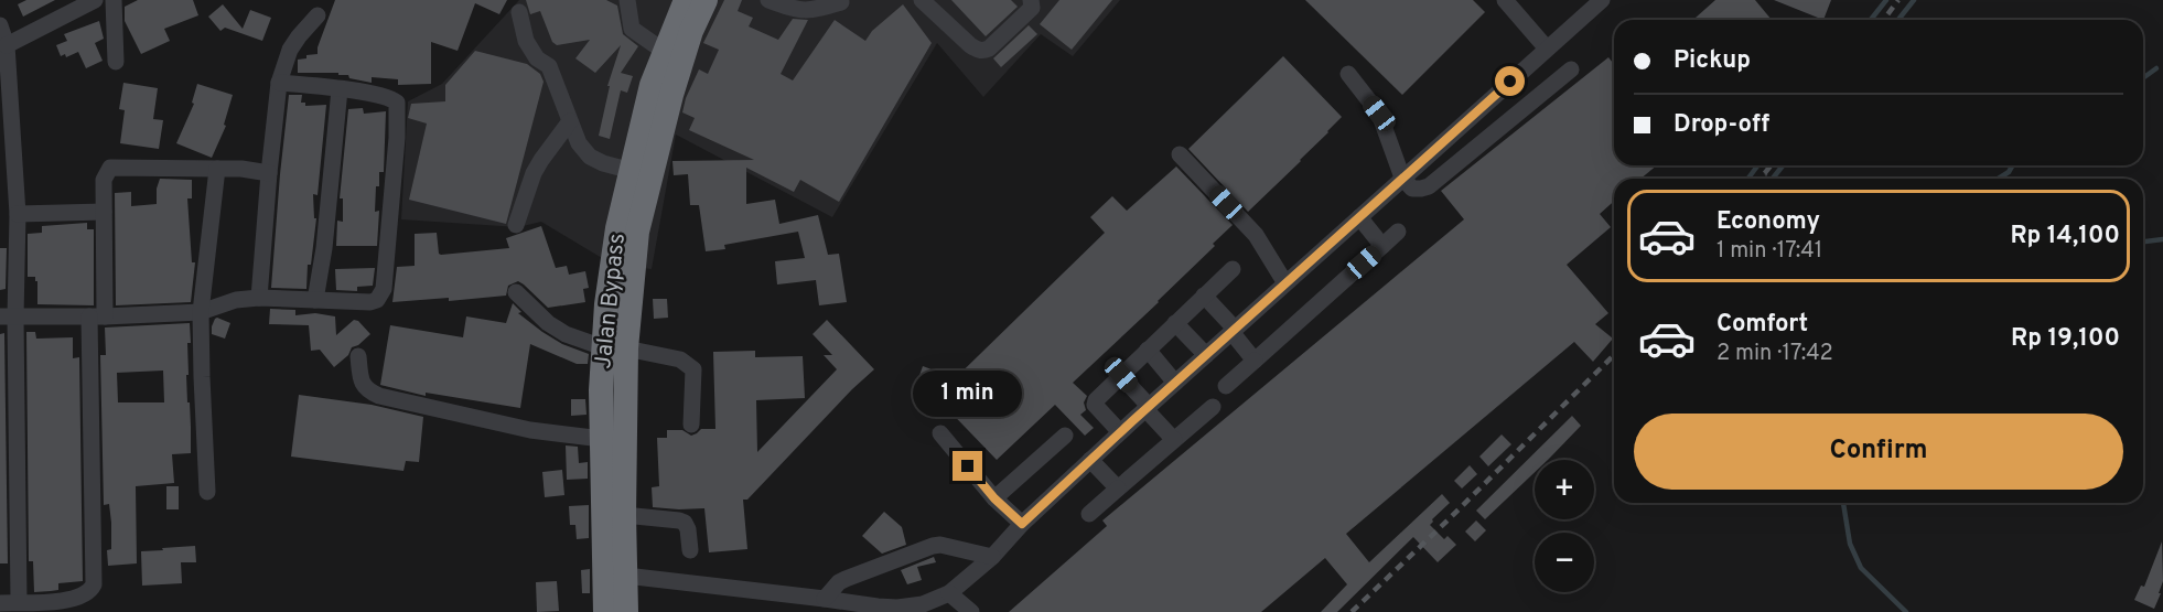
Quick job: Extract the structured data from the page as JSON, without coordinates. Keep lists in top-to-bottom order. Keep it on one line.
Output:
{"streets":{"highway":["Jalan Bypass"]},"page":{"banner":["Pickup","Drop-off"],"list":[{"name":"Economy","note":"1 min · 17:41","value":"Rp 14,100"},{"name":"Comfort","note":"2 min · 17:42","value":"Rp 19,100"}],"bubble":"1 min","buttons":"Confirm","map_buttons":["+","−"]}}
